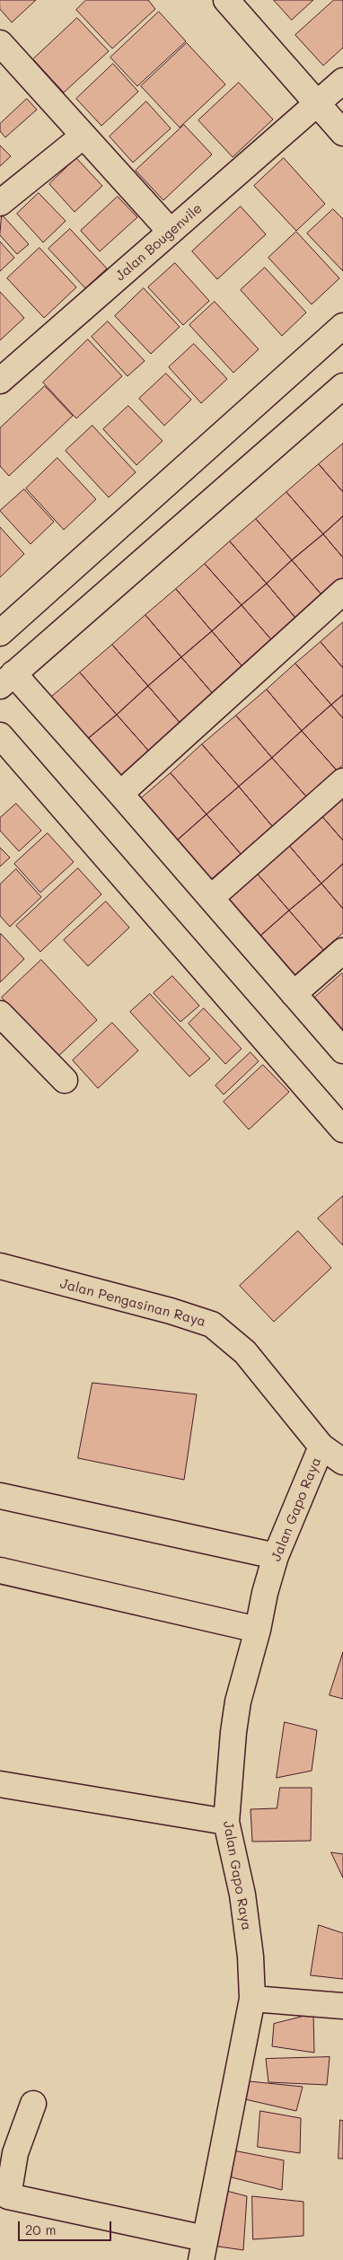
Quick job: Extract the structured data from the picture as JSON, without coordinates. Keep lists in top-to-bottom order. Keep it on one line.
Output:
{"streets":{"street":["Jalan Bougenvile","Jalan Pengasinan Raya","Jalan Gapo Raya"]},"crossings":[["Jalan Pengasinan Raya","Jalan Gapo Raya"]],"scale_bar":"20 m"}
